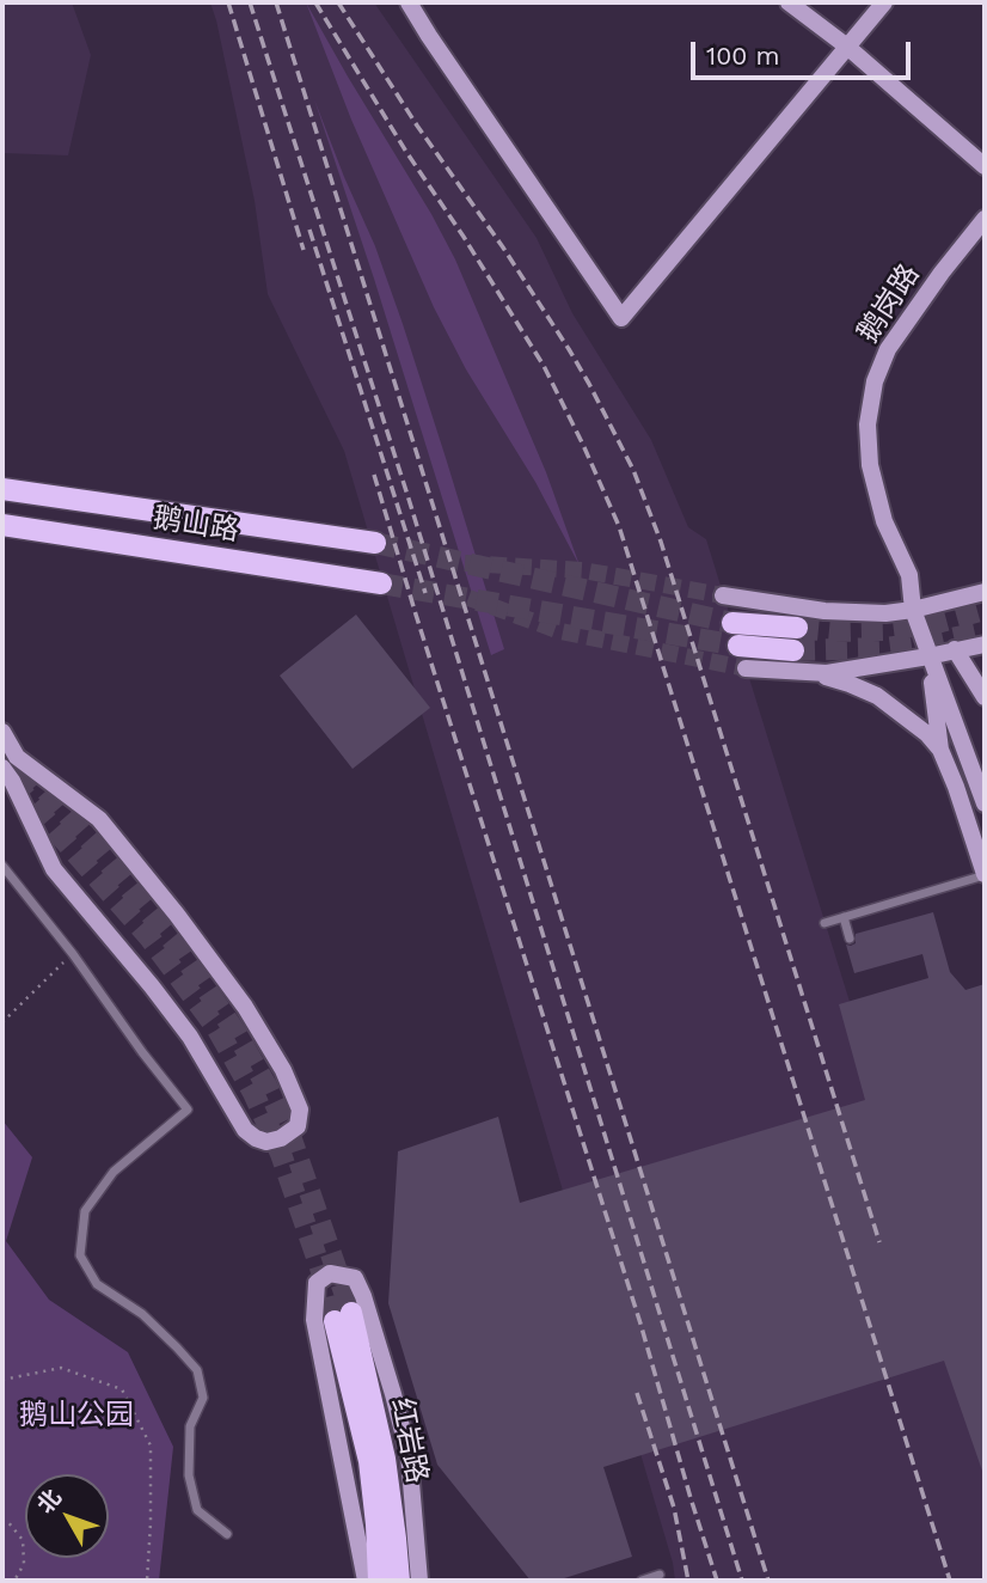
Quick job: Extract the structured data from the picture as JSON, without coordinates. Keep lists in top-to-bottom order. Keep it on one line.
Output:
{"streets":{"main road":["鹅山路","红岩路"],"street":["鹅岗路"]},"parks":["鹅山公园"],"scale_bar":"100 m","north":"top left"}
